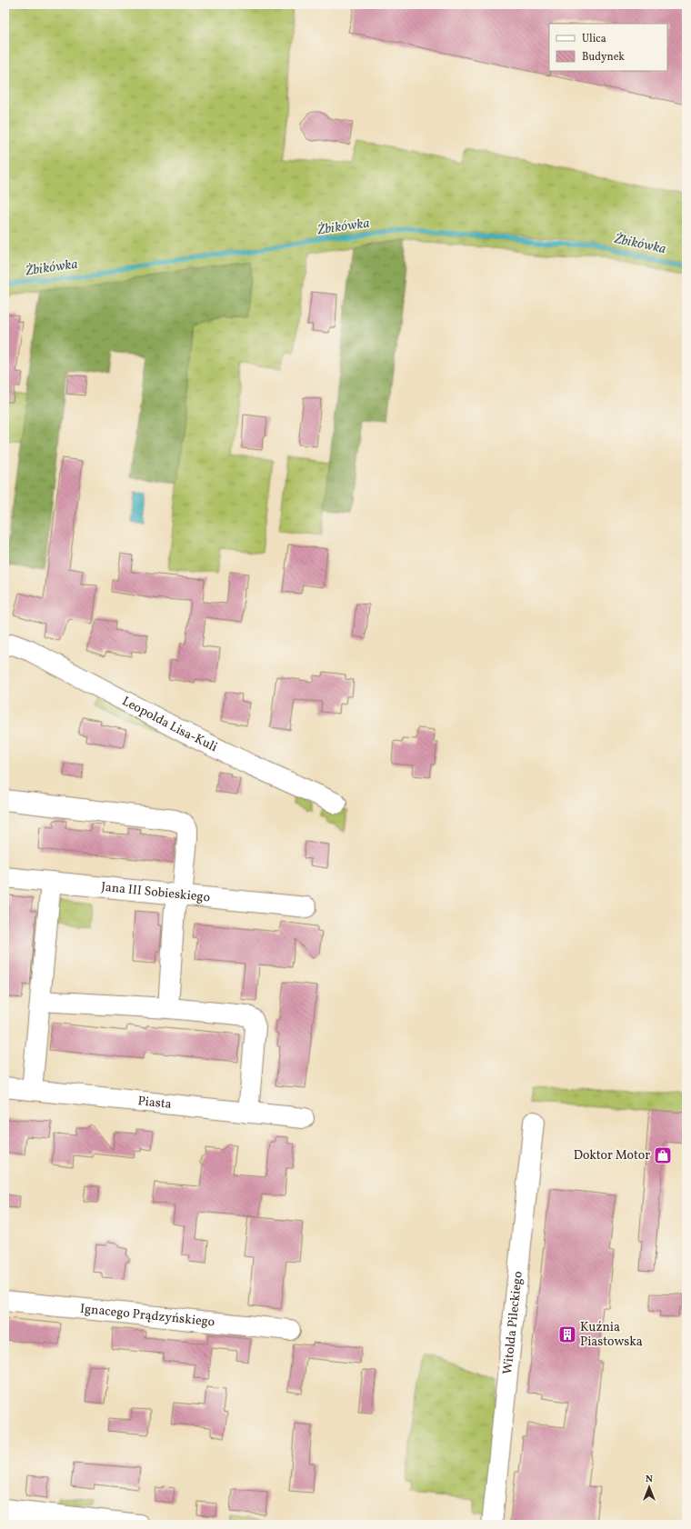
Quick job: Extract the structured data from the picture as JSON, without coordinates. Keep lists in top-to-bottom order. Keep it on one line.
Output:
{"streets":{"street":["Leopolda Lisa-Kuli","Jana III Sobieskiego","Piasta","Ignacego Prądzyńskiego","Witolda Pileckiego"]},"water":["Żbikówka"],"places":{"shop":["Doktor Motor"],"building":["Kuźnia Piastowska"]},"legend":["Ulica","Budynek"],"north":"top"}
